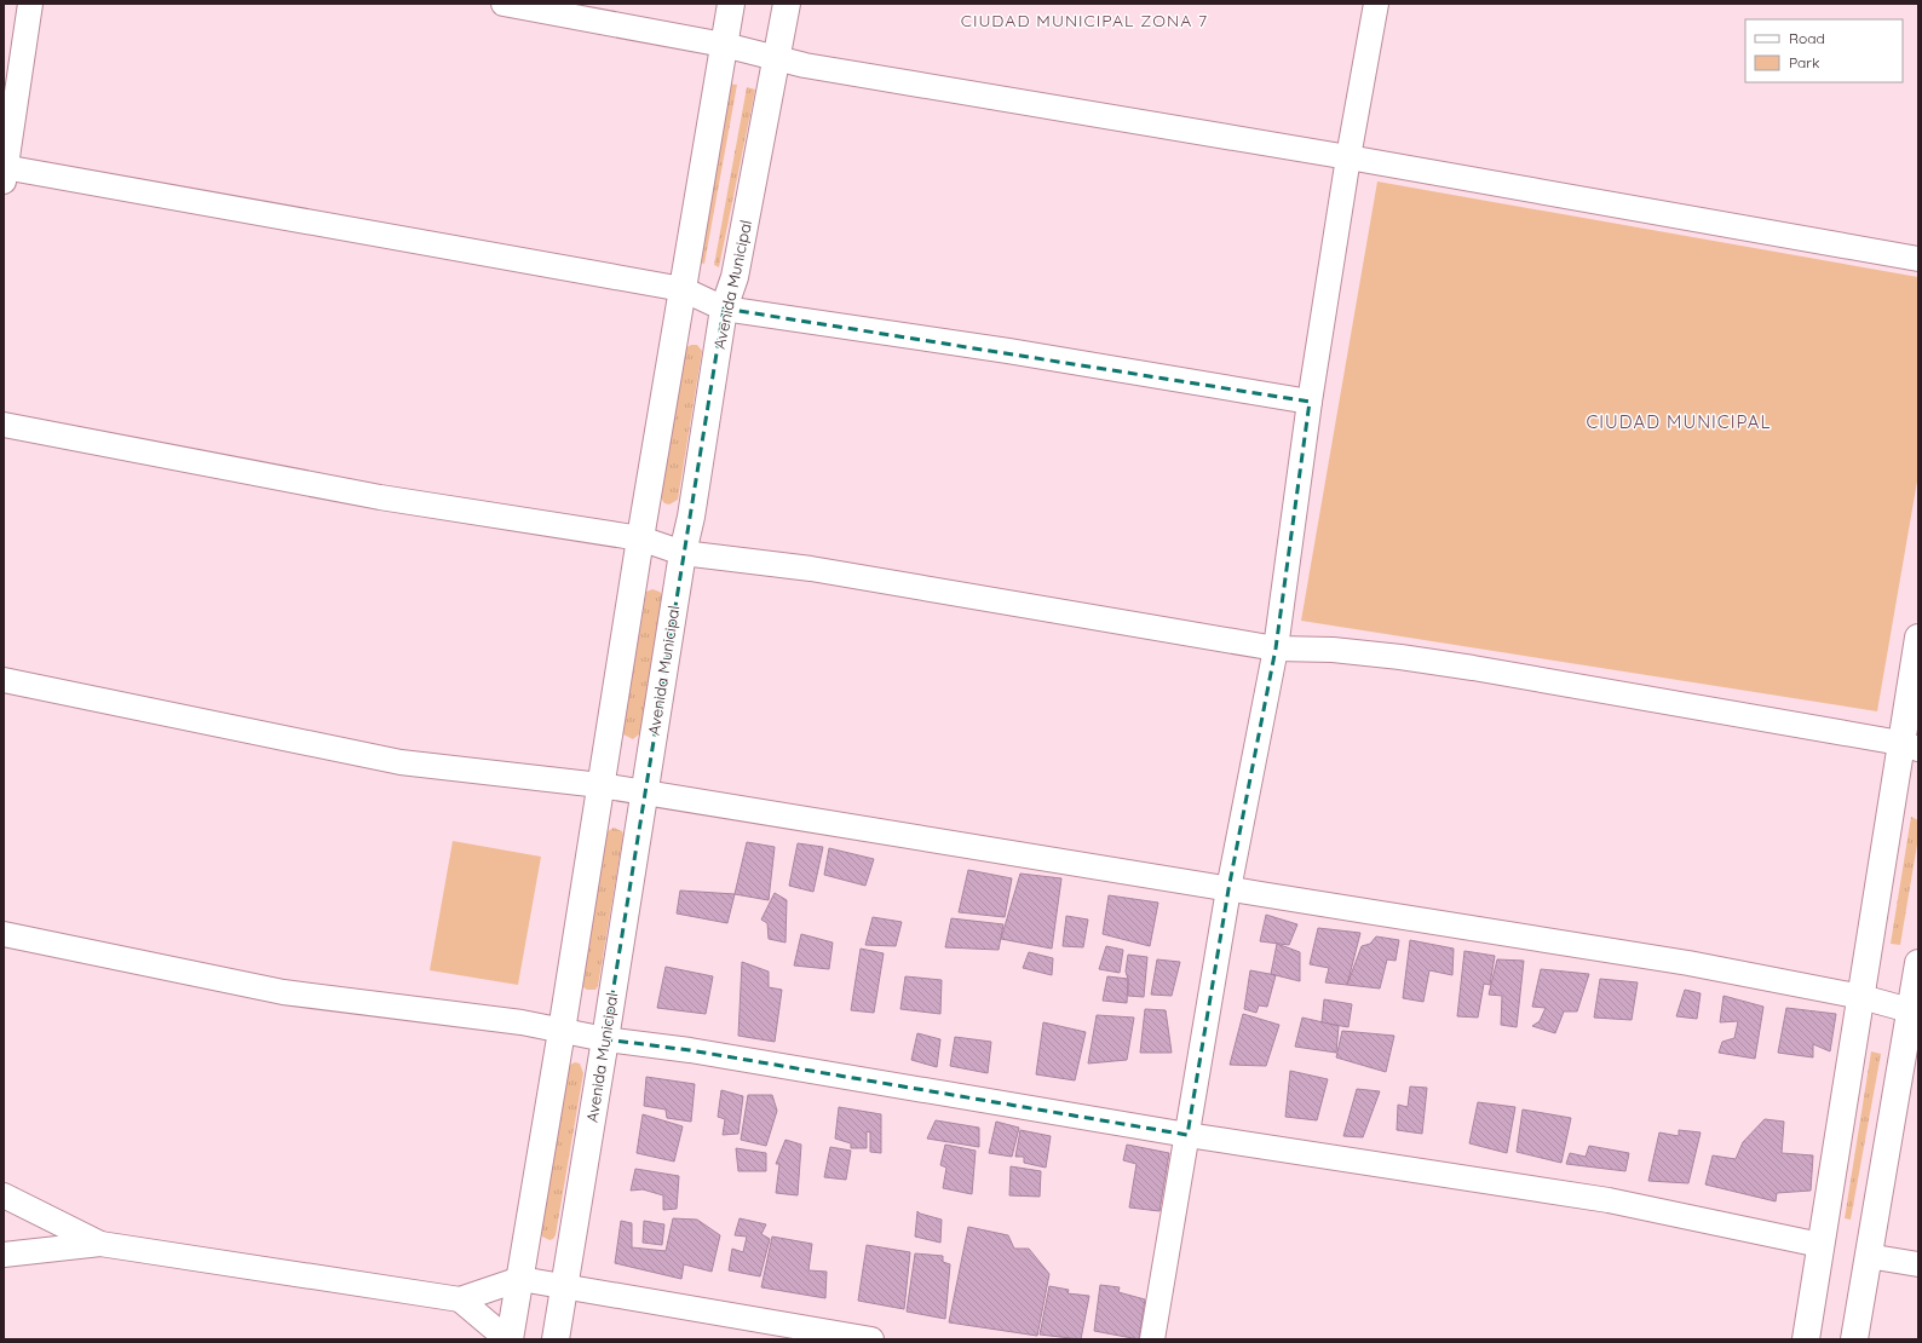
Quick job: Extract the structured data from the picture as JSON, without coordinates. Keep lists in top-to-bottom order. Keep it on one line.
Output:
{"streets":{"street":["Avenida Municipal"]},"districts":["CIUDAD MUNICIPAL ZONA 7","CIUDAD MUNICIPAL"],"legend":["Road","Park"]}
